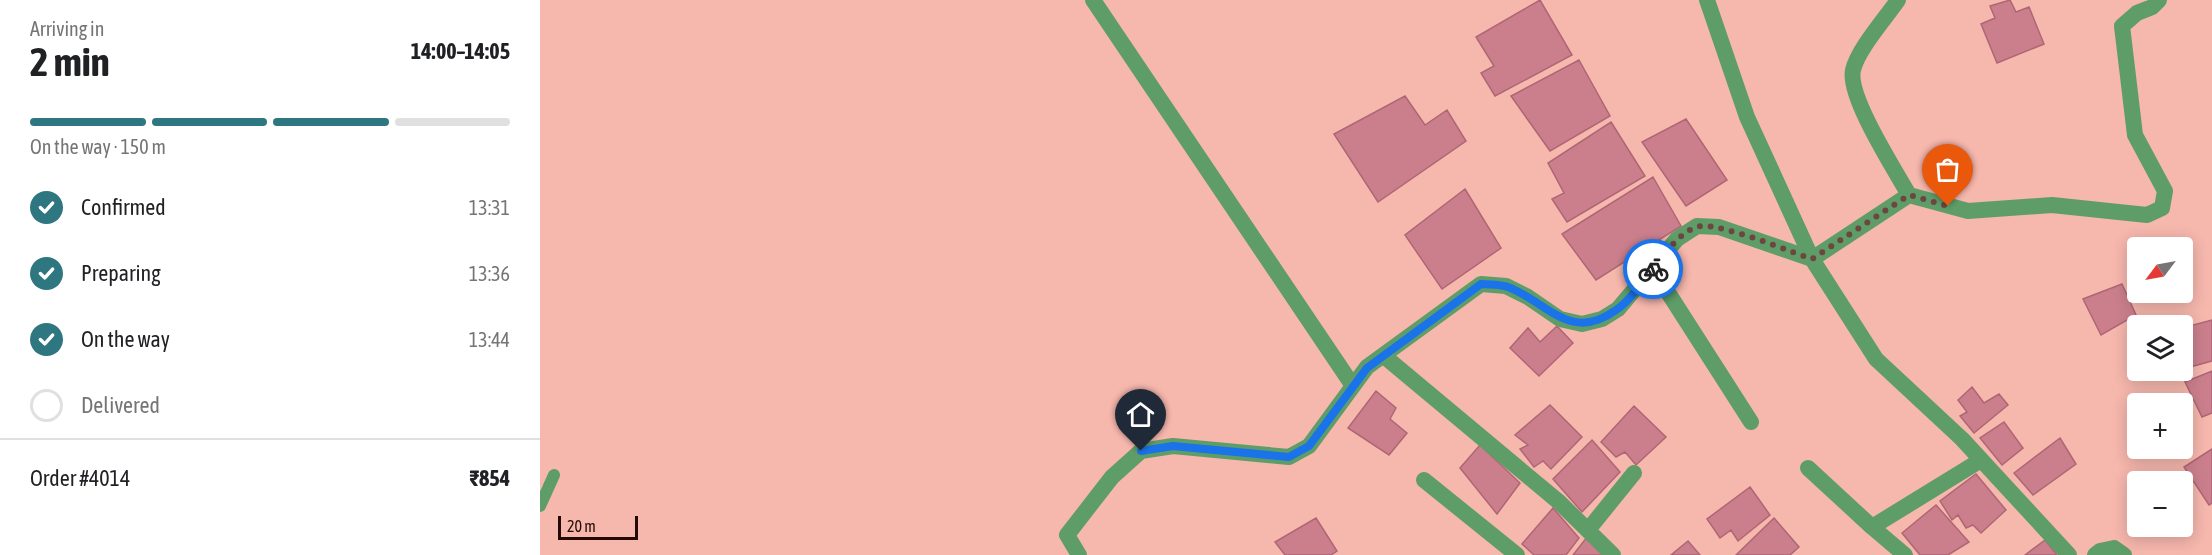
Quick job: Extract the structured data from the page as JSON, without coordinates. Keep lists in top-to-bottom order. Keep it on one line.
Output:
{"scale_bar":"20 m","north":"bottom left","page":{"heading":["2 min","Arriving in","14:00–14:05"],"panel":["Order #4014","₹854"],"bar":"On the way · 150 m","list":[["Confirmed","13:31"],["Preparing","13:36"],["On the way","13:44"],"Delivered"],"map_buttons":["+","−"],"scale":"20 m"}}
